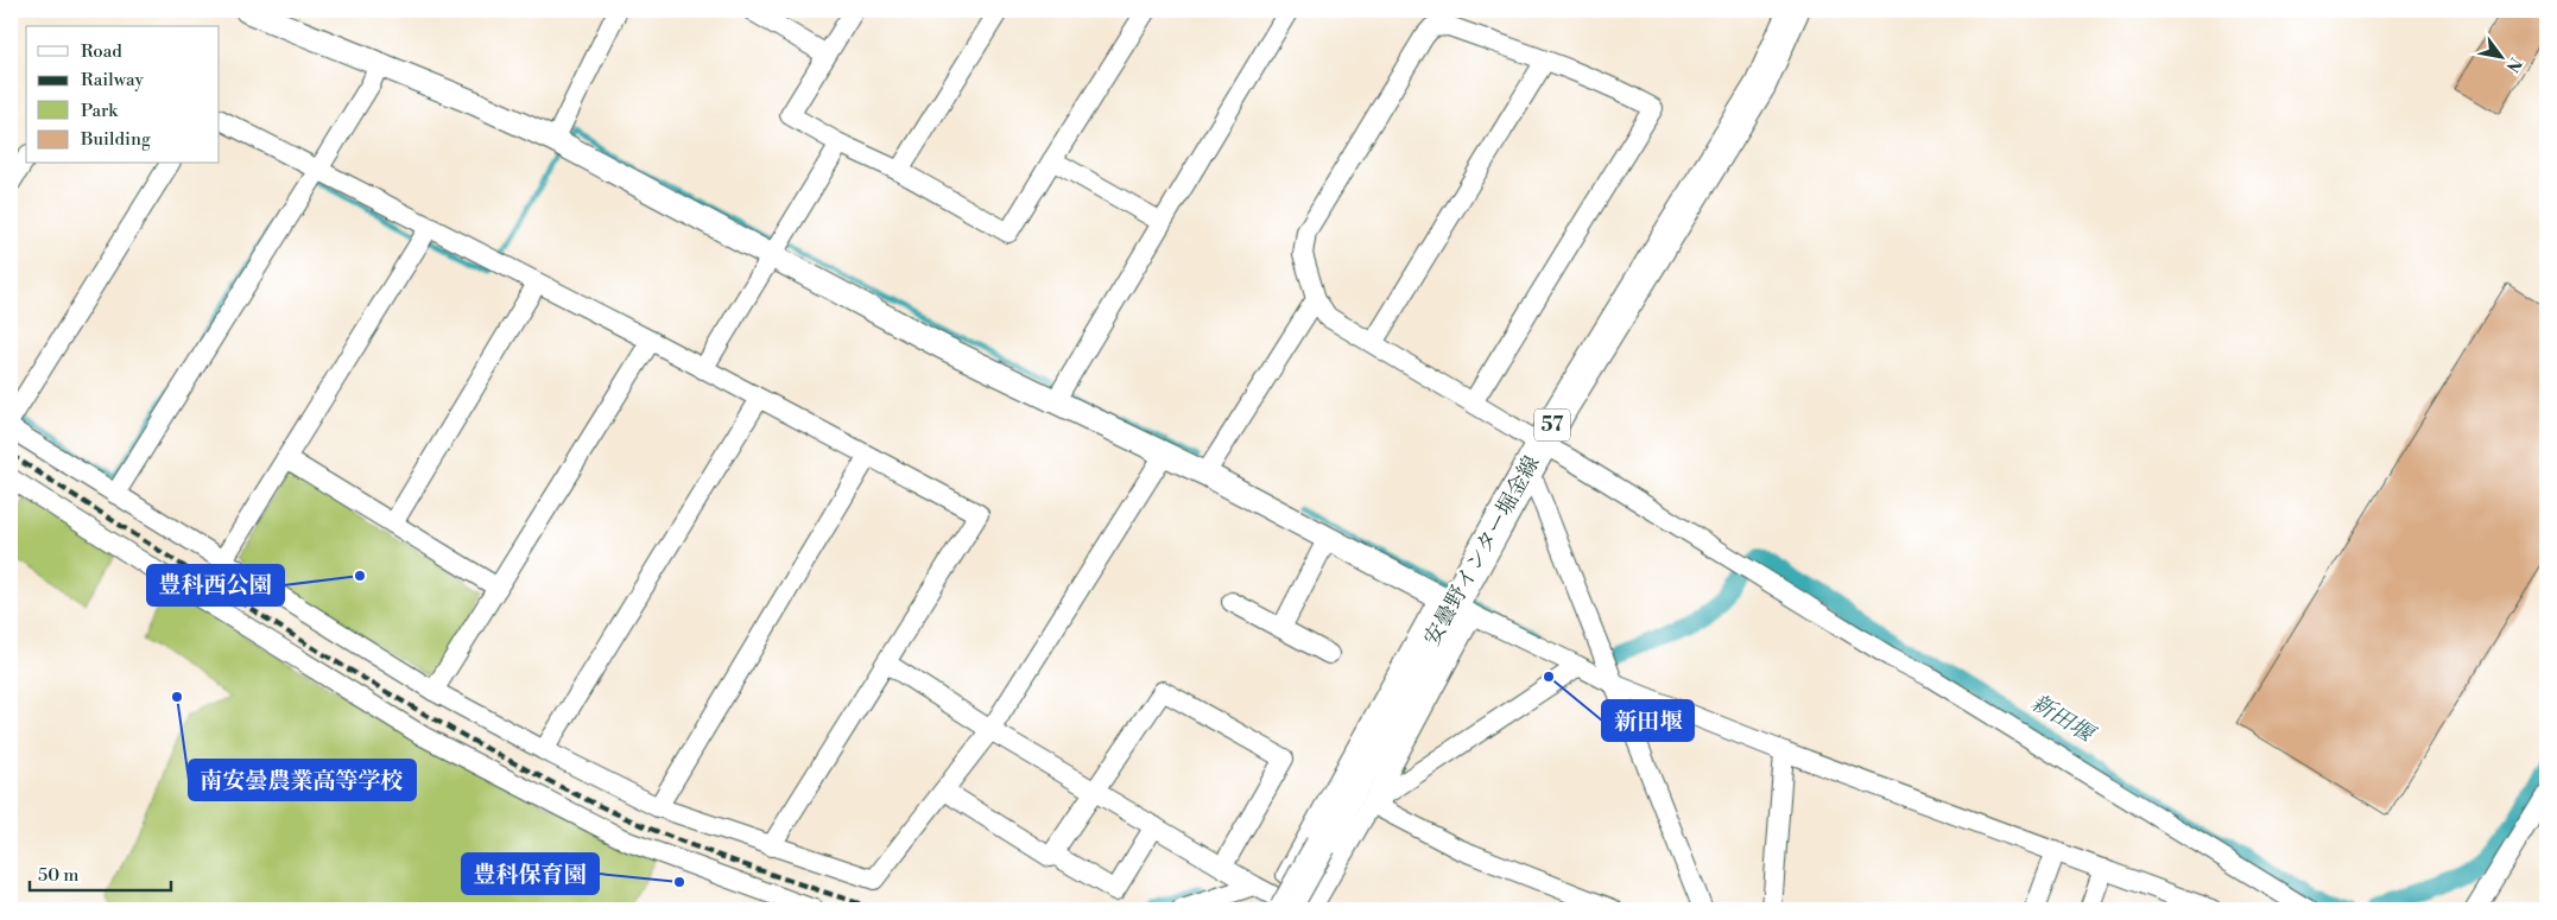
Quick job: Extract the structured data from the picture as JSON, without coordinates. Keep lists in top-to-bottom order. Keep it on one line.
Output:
{"streets":{"main road":["57","安曇野インター堀金線"]},"water":["新田堰"],"places":["豊科西公園","新田堰","南安曇農業高等学校","豊科保育園"],"legend":["Road","Railway","Park","Building"],"scale_bar":"50 m","north":"bottom right"}
